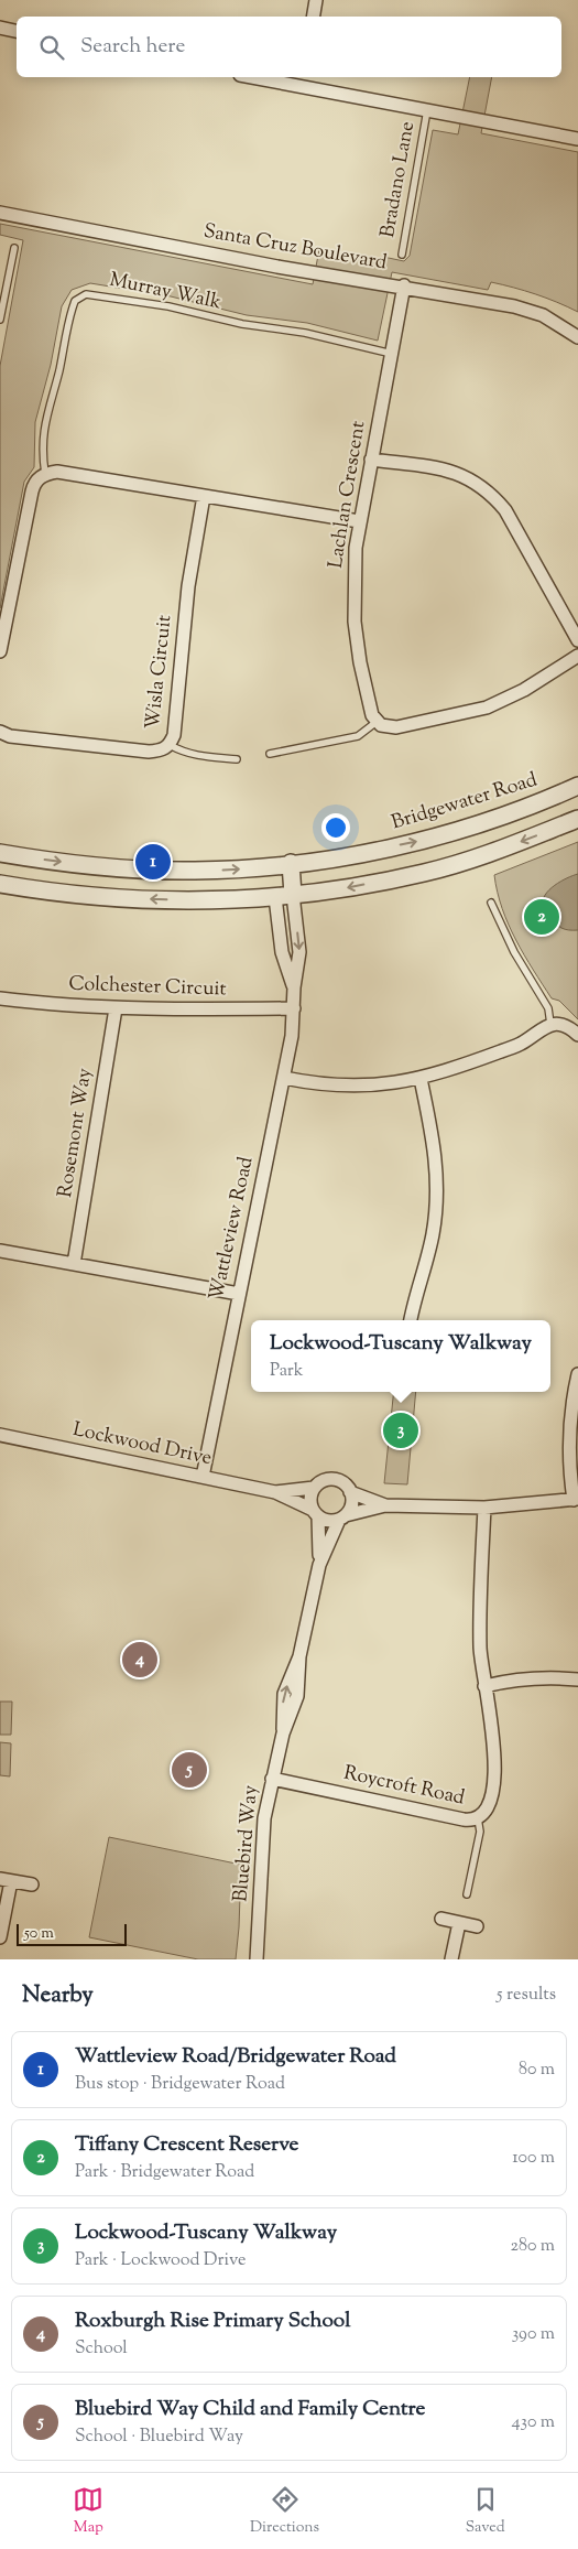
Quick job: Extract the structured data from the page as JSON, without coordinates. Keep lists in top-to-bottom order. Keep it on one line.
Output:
{"streets":{"street":["Santa Cruz Boulevard","Lachlan Crescent","Wisla Circuit","Bridgewater Road","Colchester Circuit","Rosemont Way","Wattleview Road","Lockwood Drive","Roycroft Road","Bluebird Way"],"lane":["Bradano Lane","Murray Walk"]},"crossings":[["Santa Cruz Boulevard","Lachlan Crescent"],["Murray Walk","Lachlan Crescent"],["Bridgewater Road","Wattleview Road"],["Colchester Circuit","Rosemont Way"],["Colchester Circuit","Wattleview Road"],["Wattleview Road","Lockwood Drive"],["Lockwood Drive","Bluebird Way"],["Roycroft Road","Bluebird Way"]],"scale_bar":"50 m","page":{"search":"Search here","pins":["1","2","3","4","5"],"popup":["Lockwood-Tuscany Walkway","Park"],"scale":"50 m","heading":["Nearby","5 results"],"list":[{"mark":"1","name":"Wattleview Road/Bridgewater Road","note":"Bus stop · Bridgewater Road","value":"80 m"},{"mark":"2","name":"Tiffany Crescent Reserve","note":"Park · Bridgewater Road","value":"100 m"},{"mark":"3","name":"Lockwood-Tuscany Walkway","note":"Park · Lockwood Drive","value":"280 m"},{"mark":"4","name":"Roxburgh Rise Primary School","note":"School","value":"390 m"},{"mark":"5","name":"Bluebird Way Child and Family Centre","note":"School · Bluebird Way","value":"430 m"}],"nav":["Map","Directions","Saved"]}}
